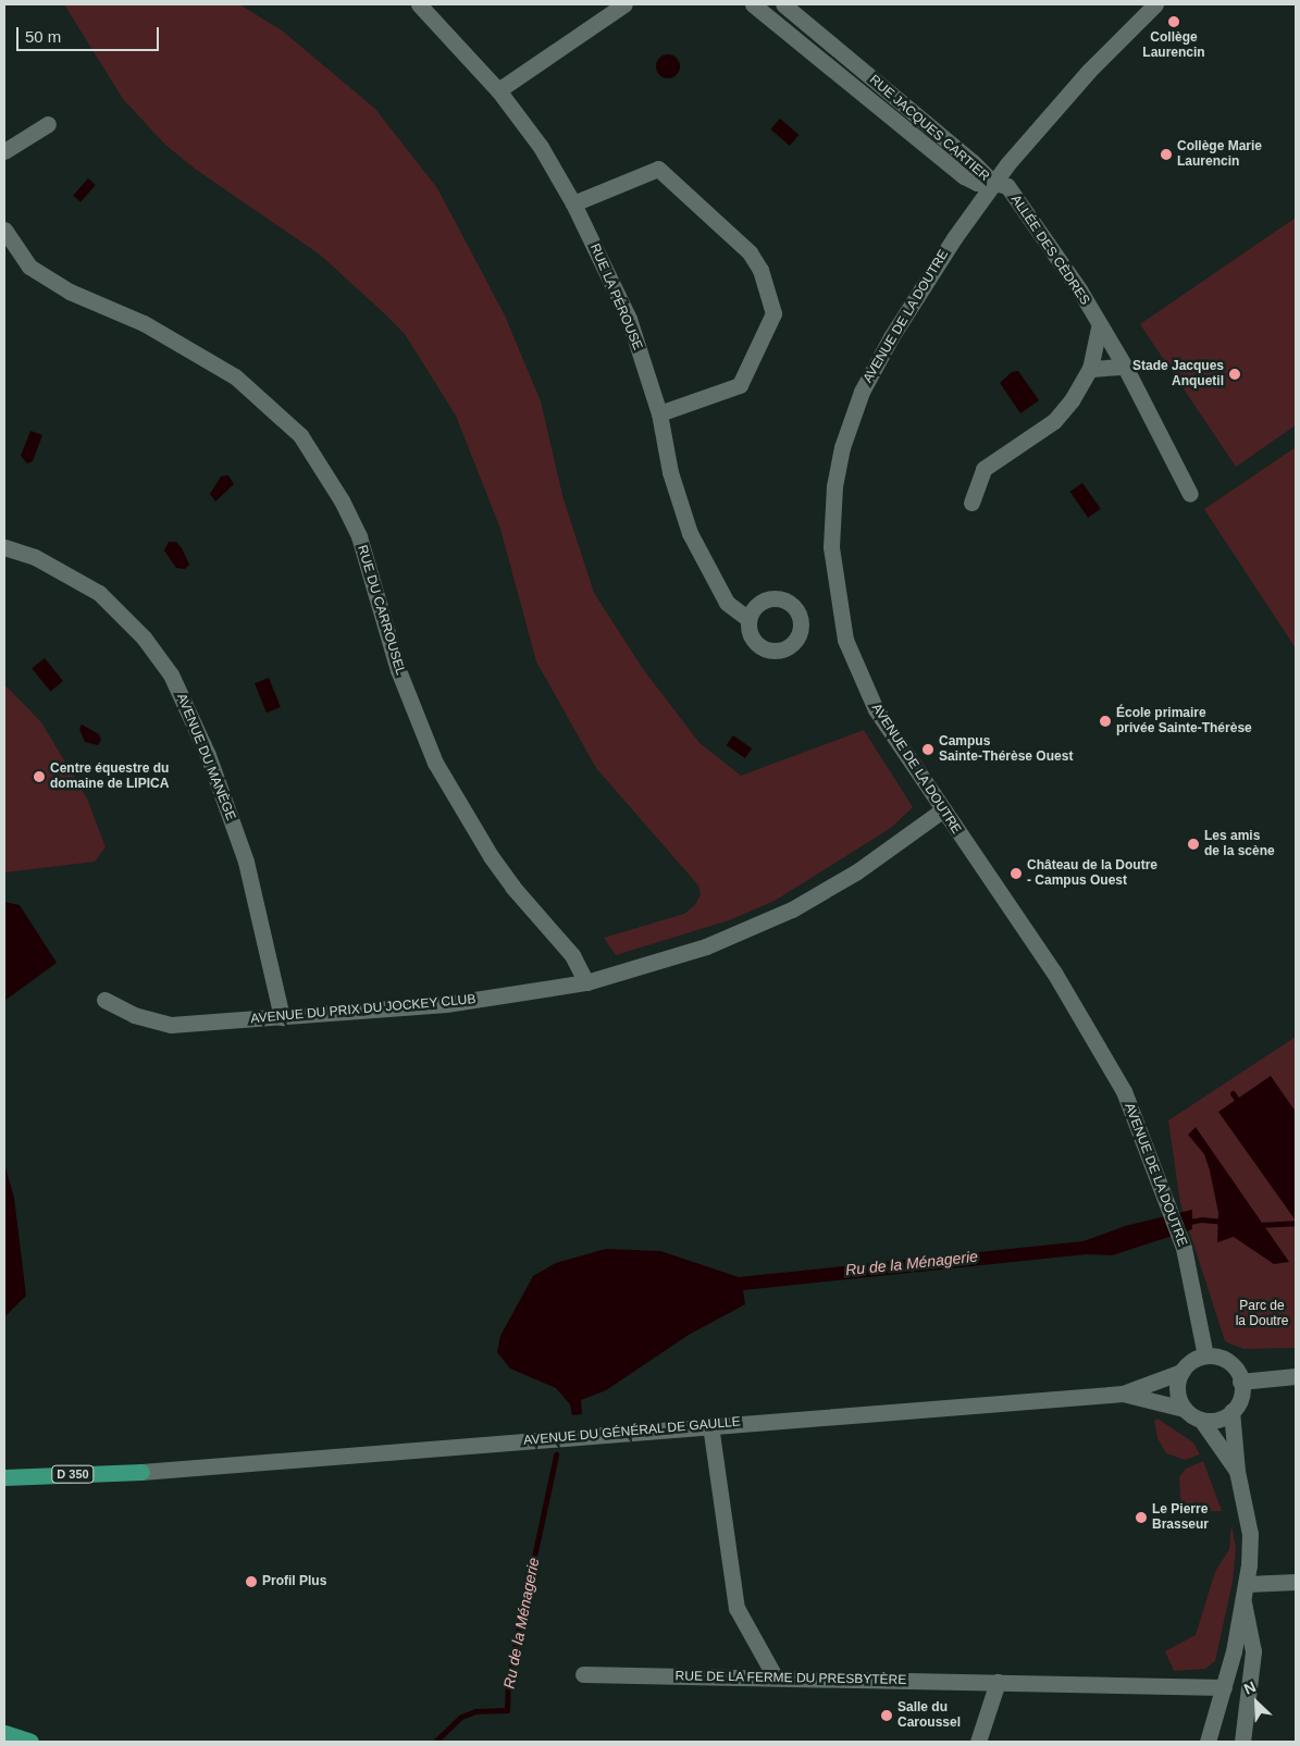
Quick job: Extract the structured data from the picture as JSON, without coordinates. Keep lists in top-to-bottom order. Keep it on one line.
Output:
{"streets":{"highway":["D 350"],"street":["RUE JACQUES CARTIER","ALLÉE DES CÈDRES","RUE LA PÉROUSE","AVENUE DE LA DOUTRE","RUE DU CARROUSEL","AVENUE DU MANÈGE","AVENUE DU PRIX DU JOCKEY CLUB","AVENUE DU GÉNÉRAL DE GAULLE","RUE DE LA FERME DU PRESBYTÈRE"]},"crossings":[["RUE JACQUES CARTIER","ALLÉE DES CÈDRES"],["RUE JACQUES CARTIER","AVENUE DE LA DOUTRE"],["ALLÉE DES CÈDRES","AVENUE DE LA DOUTRE"],["AVENUE DE LA DOUTRE","AVENUE DU PRIX DU JOCKEY CLUB"],["AVENUE DE LA DOUTRE","AVENUE DU GÉNÉRAL DE GAULLE"],["RUE DU CARROUSEL","AVENUE DU PRIX DU JOCKEY CLUB"],["AVENUE DU MANÈGE","AVENUE DU PRIX DU JOCKEY CLUB"],["AVENUE DU GÉNÉRAL DE GAULLE","D 350"]],"water":["Ru de la Ménagerie"],"parks":["Parc de la Doutre"],"places":["Collège Laurencin","Collège Marie Laurencin","Stade Jacques Anquetil","École primaire privée Sainte-Thérèse","Campus Sainte-Thérèse Ouest","Centre équestre du domaine de LIPICA","Les amis de la scène","Château de la Doutre - Campus Ouest","Le Pierre Brasseur","Profil Plus","Salle du Caroussel"],"scale_bar":"50 m","north":"top left"}
